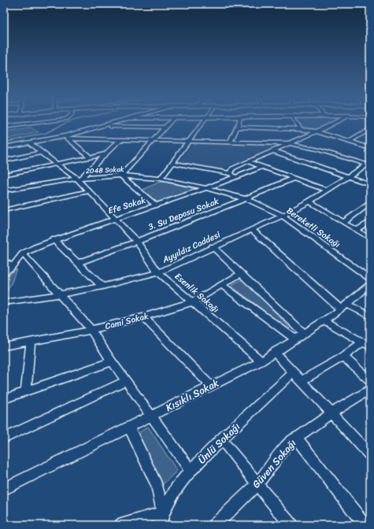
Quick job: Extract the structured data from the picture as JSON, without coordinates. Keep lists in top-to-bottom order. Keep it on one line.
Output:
{"streets":{"street":["2048 Sokak","Efe Sokak","3. Su Deposu Sokak","Bereketli Sokağı","Ayyıldız Caddesi","Esenlik Sokağı","Cami Sokak","Kısıklı Sokak","Ünlü Sokağı","Güven Sokağı"]},"crossings":[["2048 Sokak","Efe Sokak"],["2048 Sokak","Bereketli Sokağı"],["2048 Sokak","Esenlik Sokağı"],["Efe Sokak","Bereketli Sokağı"],["Efe Sokak","Esenlik Sokağı"],["3. Su Deposu Sokak","Bereketli Sokağı"],["3. Su Deposu Sokak","Esenlik Sokağı"],["Bereketli Sokağı","Ayyıldız Caddesi"],["Ayyıldız Caddesi","Esenlik Sokağı"],["Esenlik Sokağı","Cami Sokak"],["Esenlik Sokağı","Kısıklı Sokak"]]}
